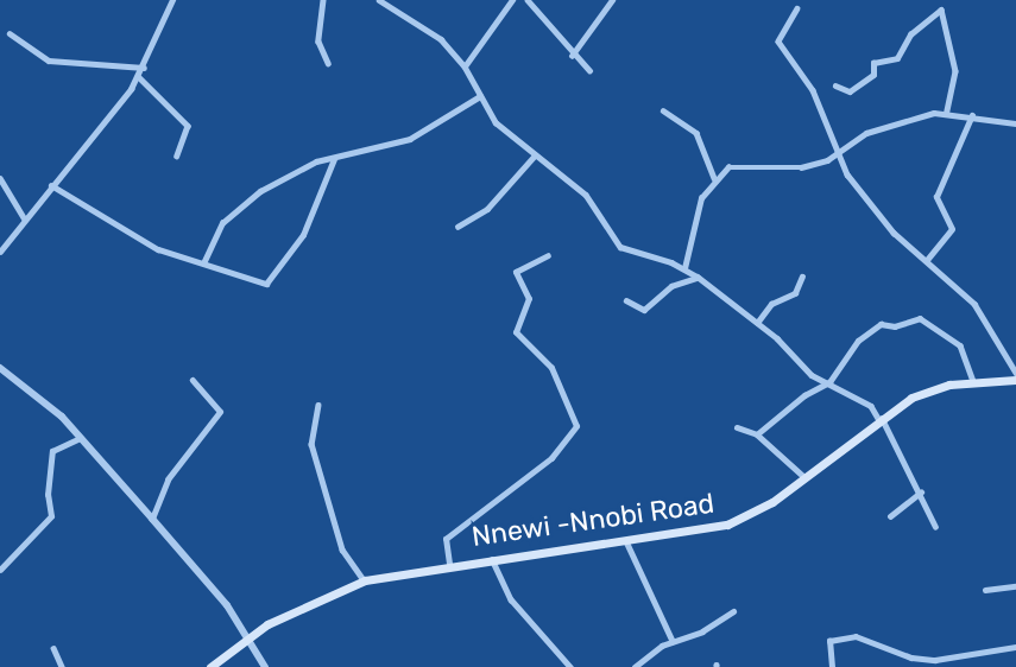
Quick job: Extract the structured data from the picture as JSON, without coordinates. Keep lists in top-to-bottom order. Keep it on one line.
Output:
{"streets":{"main road":["Nnewi -Nnobi Road"]}}
